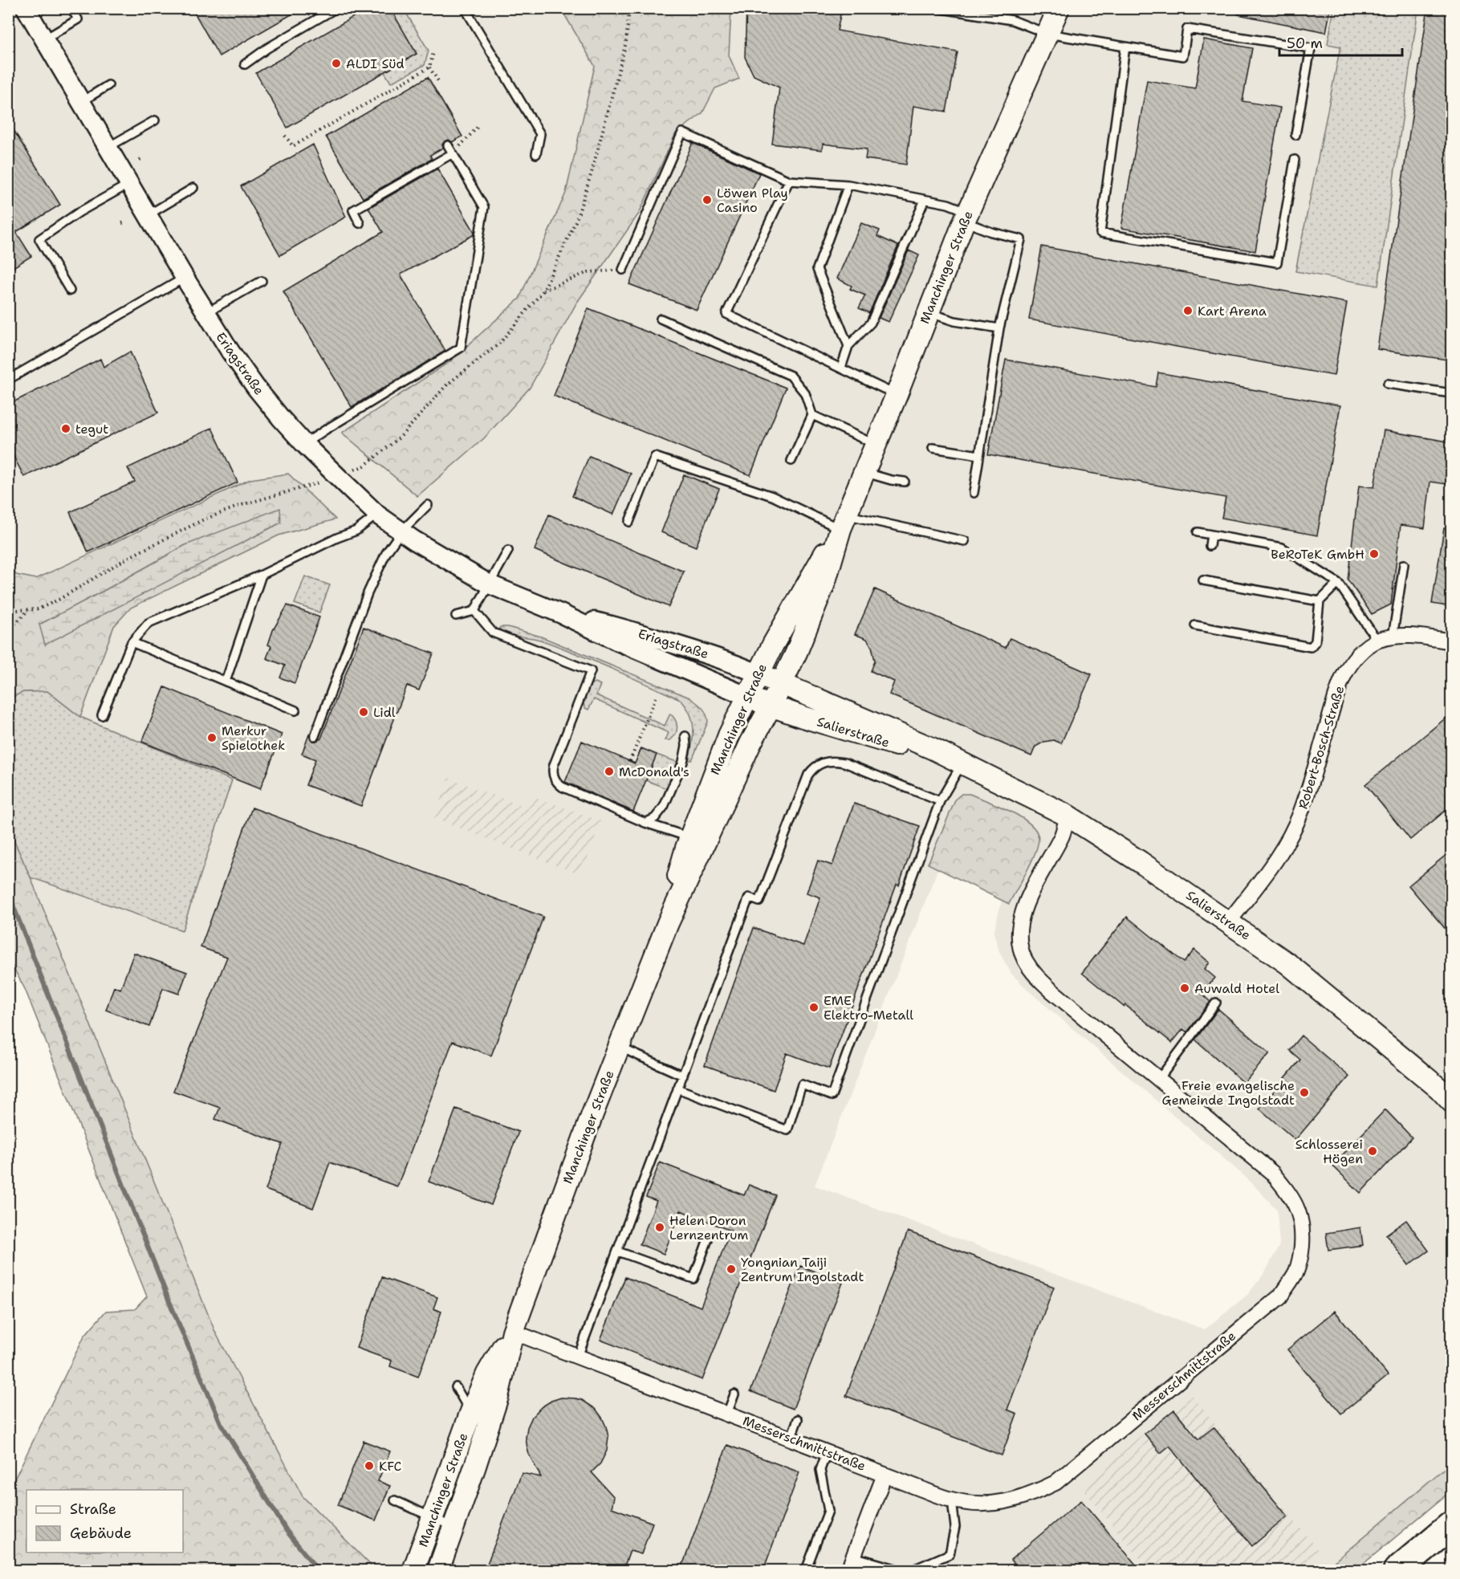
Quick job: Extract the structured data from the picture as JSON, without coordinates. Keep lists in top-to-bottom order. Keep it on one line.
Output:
{"streets":{"main road":["Manchinger Straße","Eriagstraße","Salierstraße"],"street":["Robert-Bosch-Straße","Messerschmittstraße"]},"crossings":[["Manchinger Straße","Eriagstraße"],["Manchinger Straße","Salierstraße"],["Manchinger Straße","Messerschmittstraße"],["Eriagstraße","Salierstraße"],["Salierstraße","Robert-Bosch-Straße"],["Salierstraße","Messerschmittstraße"]],"places":["ALDI Süd","Löwen Play Casino","Kart Arena","tegut","BeRoTeK GmbH","Lidl","Merkur Spielothek","McDonald's","Auwald Hotel","EME Elektro-Metall","Freie evangelische Gemeinde Ingolstadt","Schlosserei Högen","Helen Doron Lernzentrum","Yongnian Taiji Zentrum Ingolstadt","KFC"],"legend":["Straße","Gebäude"],"scale_bar":"50 m"}
